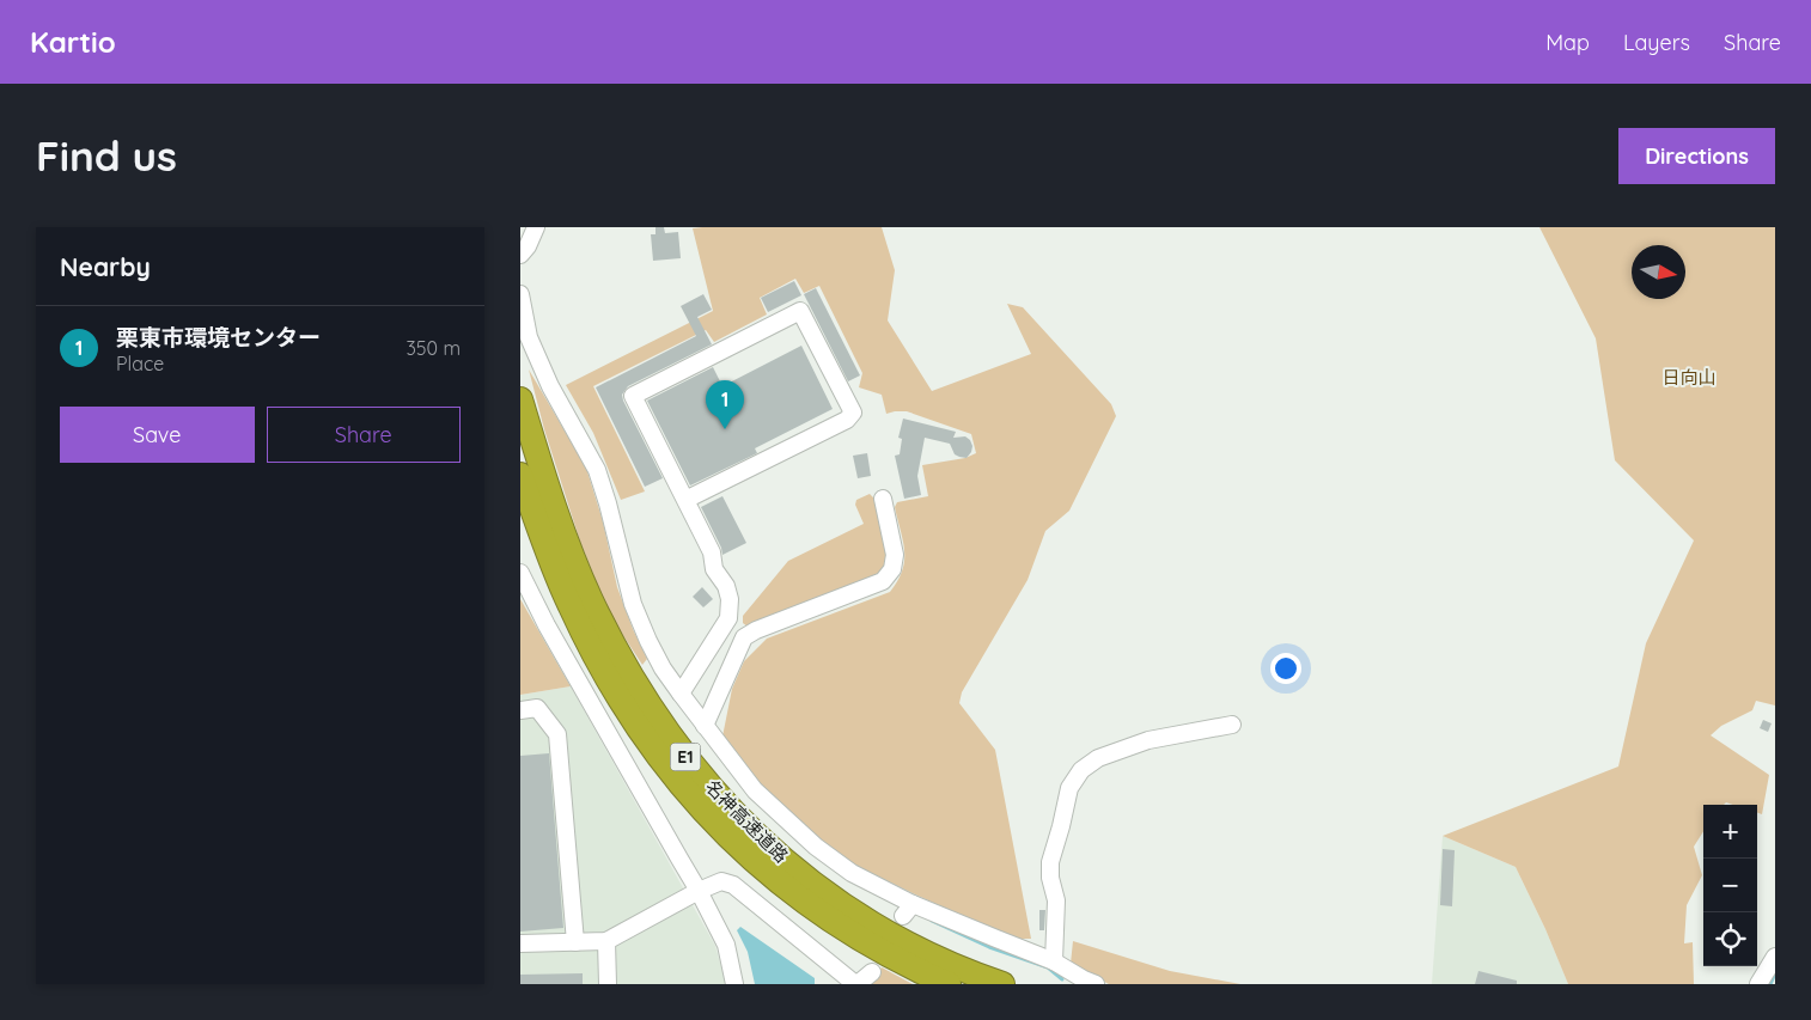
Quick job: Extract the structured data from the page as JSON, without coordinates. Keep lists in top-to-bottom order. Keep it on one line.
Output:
{"streets":{"highway":["E1","名神高速道路"]},"parks":["日向山"],"north":"right","page":{"header":"Kartio","nav":["Map","Layers","Share"],"buttons":["Directions",["Save","Share"]],"title":"Find us","heading":"Nearby","list":[{"mark":"1","name":"栗東市環境センター","note":"Place","value":"350 m"}],"pins":"1","map_buttons":["+","−"]}}
